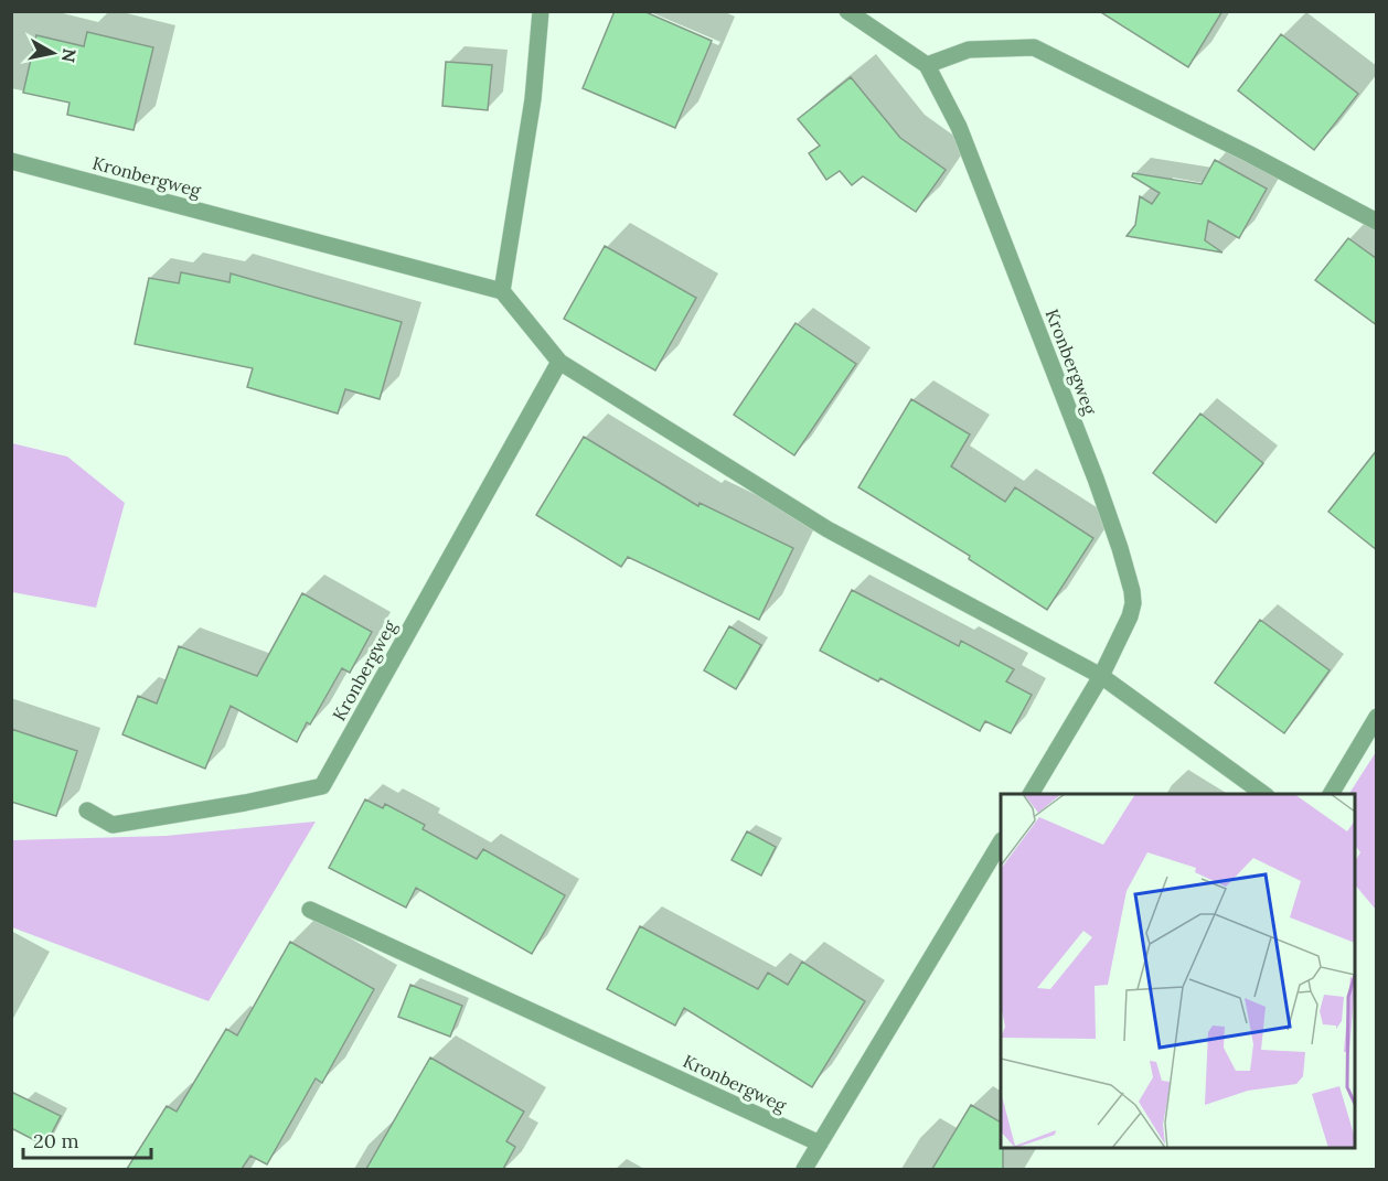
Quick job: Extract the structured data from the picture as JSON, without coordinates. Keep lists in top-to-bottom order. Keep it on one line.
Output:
{"streets":{"street":["Kronbergweg"]},"scale_bar":"20 m","north":"right"}
